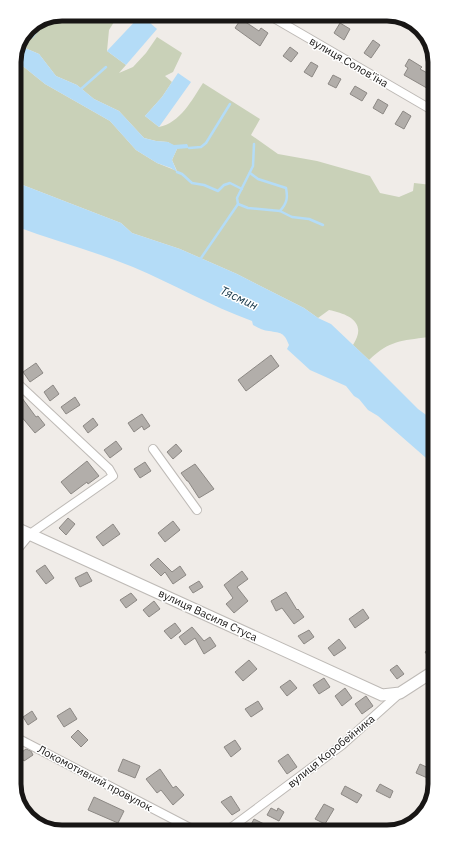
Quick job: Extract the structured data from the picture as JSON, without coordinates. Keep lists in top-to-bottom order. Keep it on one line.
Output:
{"streets":{"street":["вулиця Солов'їна","вулиця Василя Стуса","вулиця Коробейника","Локомотивний провулок"]},"crossings":[["вулиця Василя Стуса","вулиця Коробейника"]],"water":["Тясмин"]}
